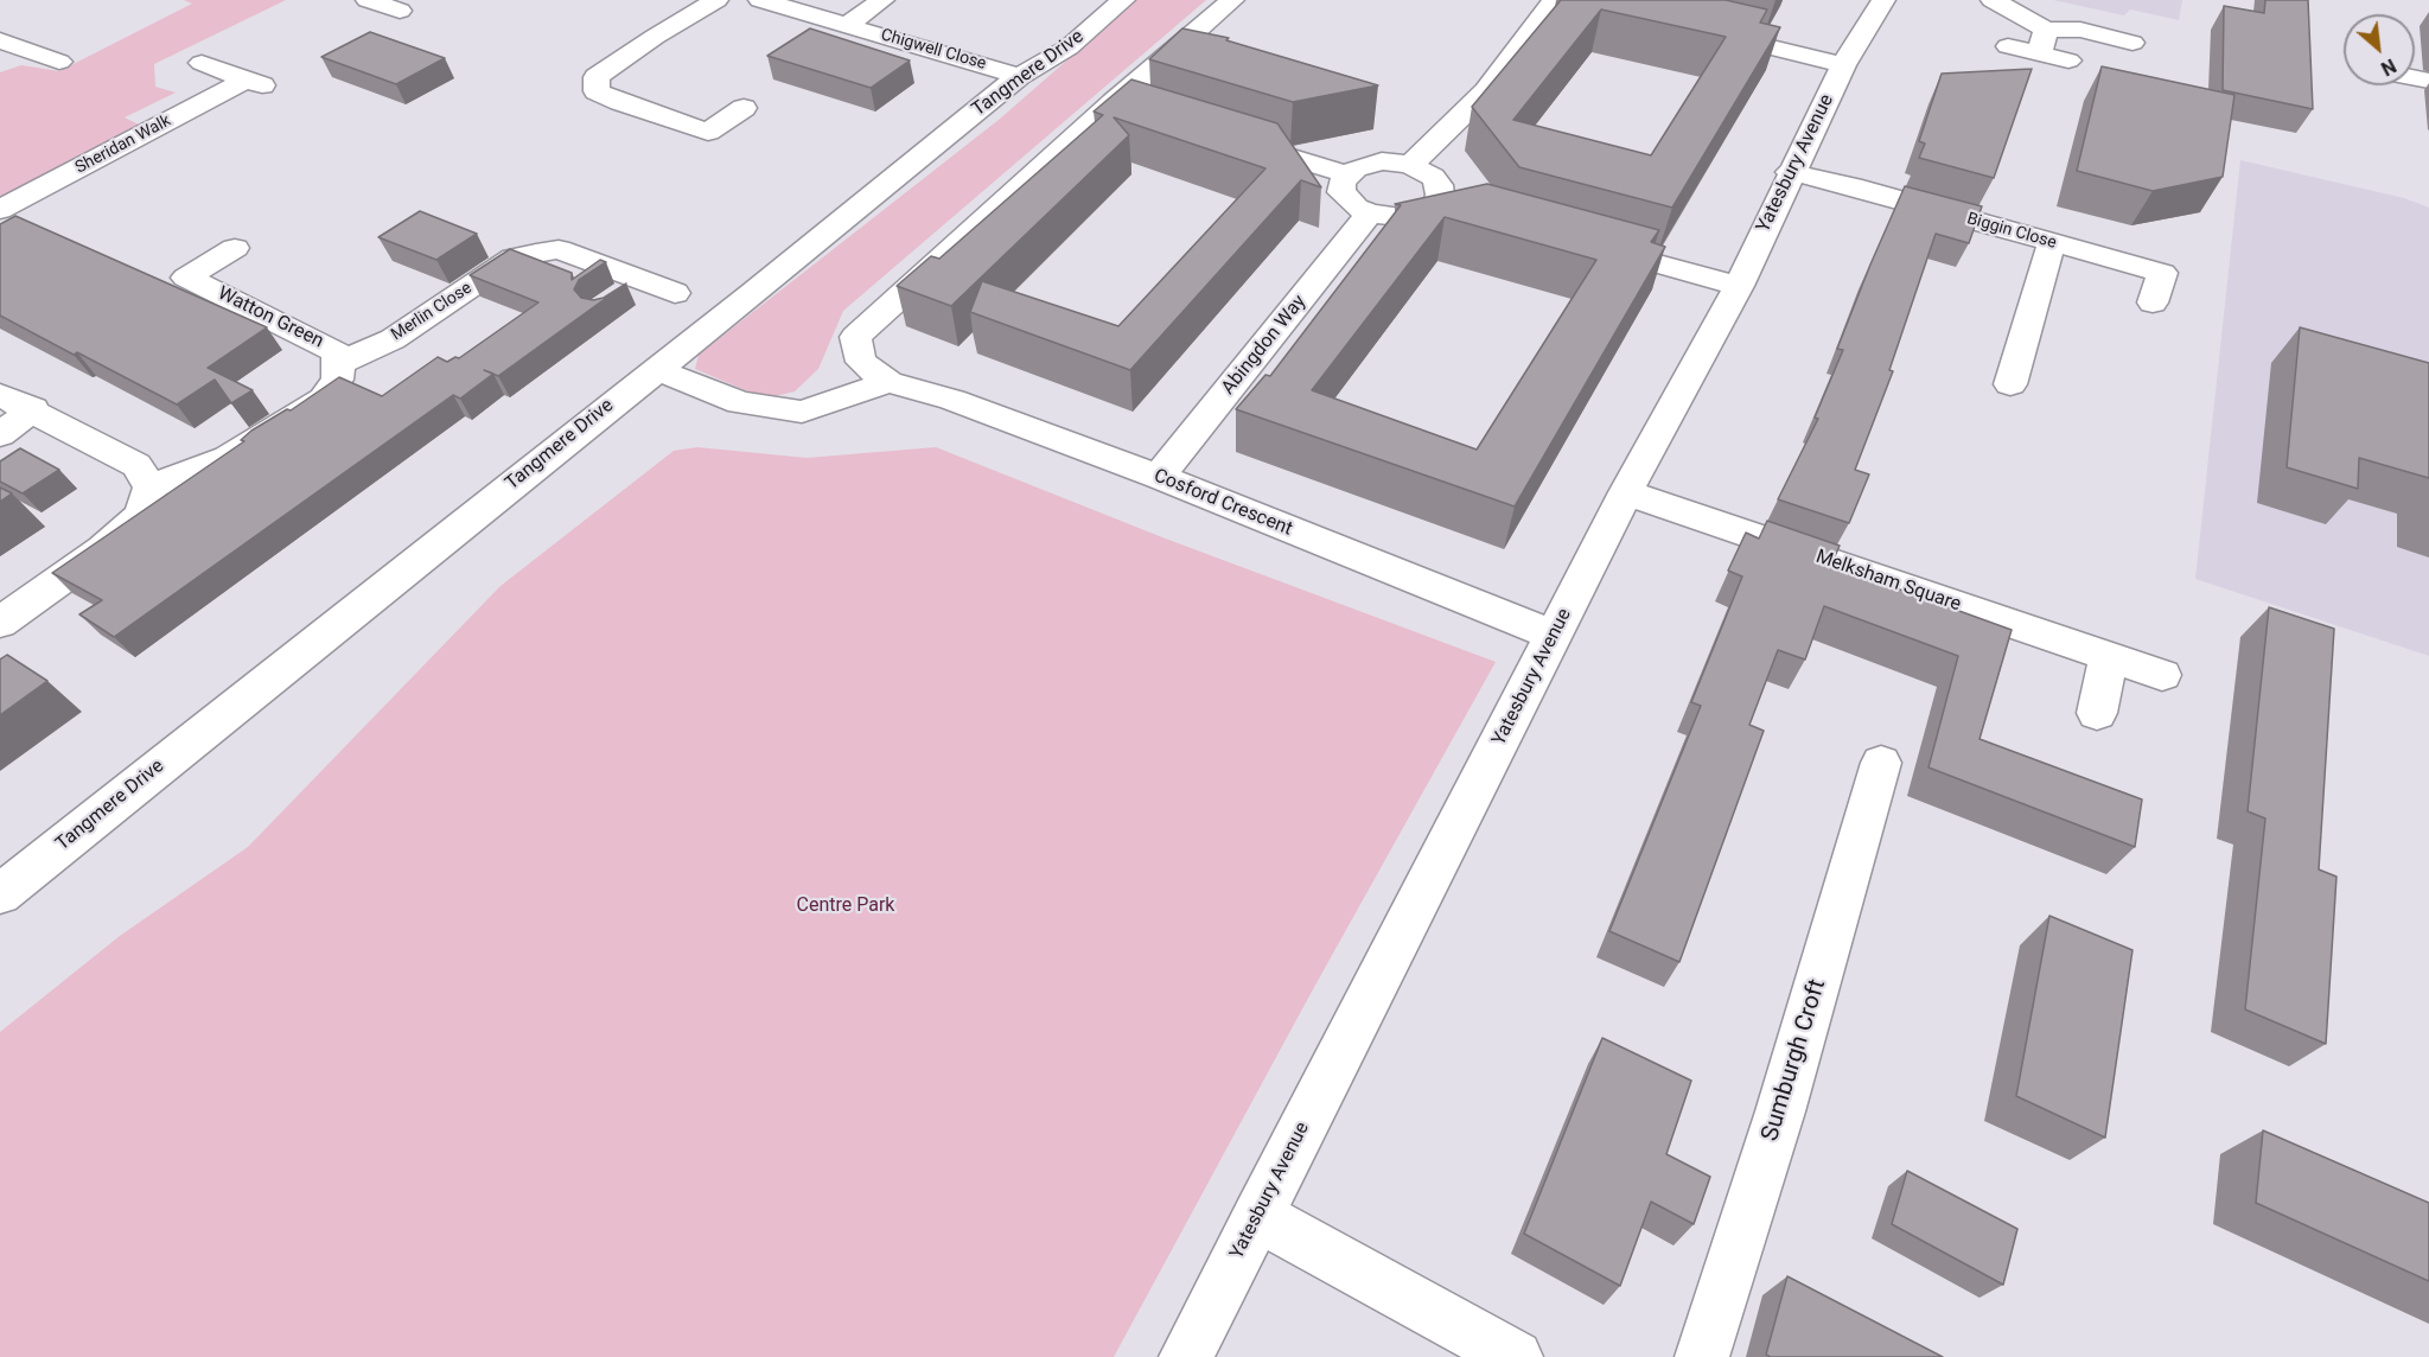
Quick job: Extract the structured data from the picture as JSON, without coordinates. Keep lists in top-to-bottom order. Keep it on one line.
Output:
{"streets":{"street":["Chigwell Close","Tangmere Drive","Sheridan Walk","Yatesbury Avenue","Biggin Close","Merlin Close","Watton Green","Abingdon Way","Cosford Crescent","Melksham Square","Sumburgh Croft"]},"crossings":[["Chigwell Close","Tangmere Drive"],["Yatesbury Avenue","Biggin Close"],["Yatesbury Avenue","Cosford Crescent"],["Yatesbury Avenue","Melksham Square"],["Merlin Close","Watton Green"],["Abingdon Way","Cosford Crescent"]],"parks":["Centre Park"],"north":"bottom right"}
